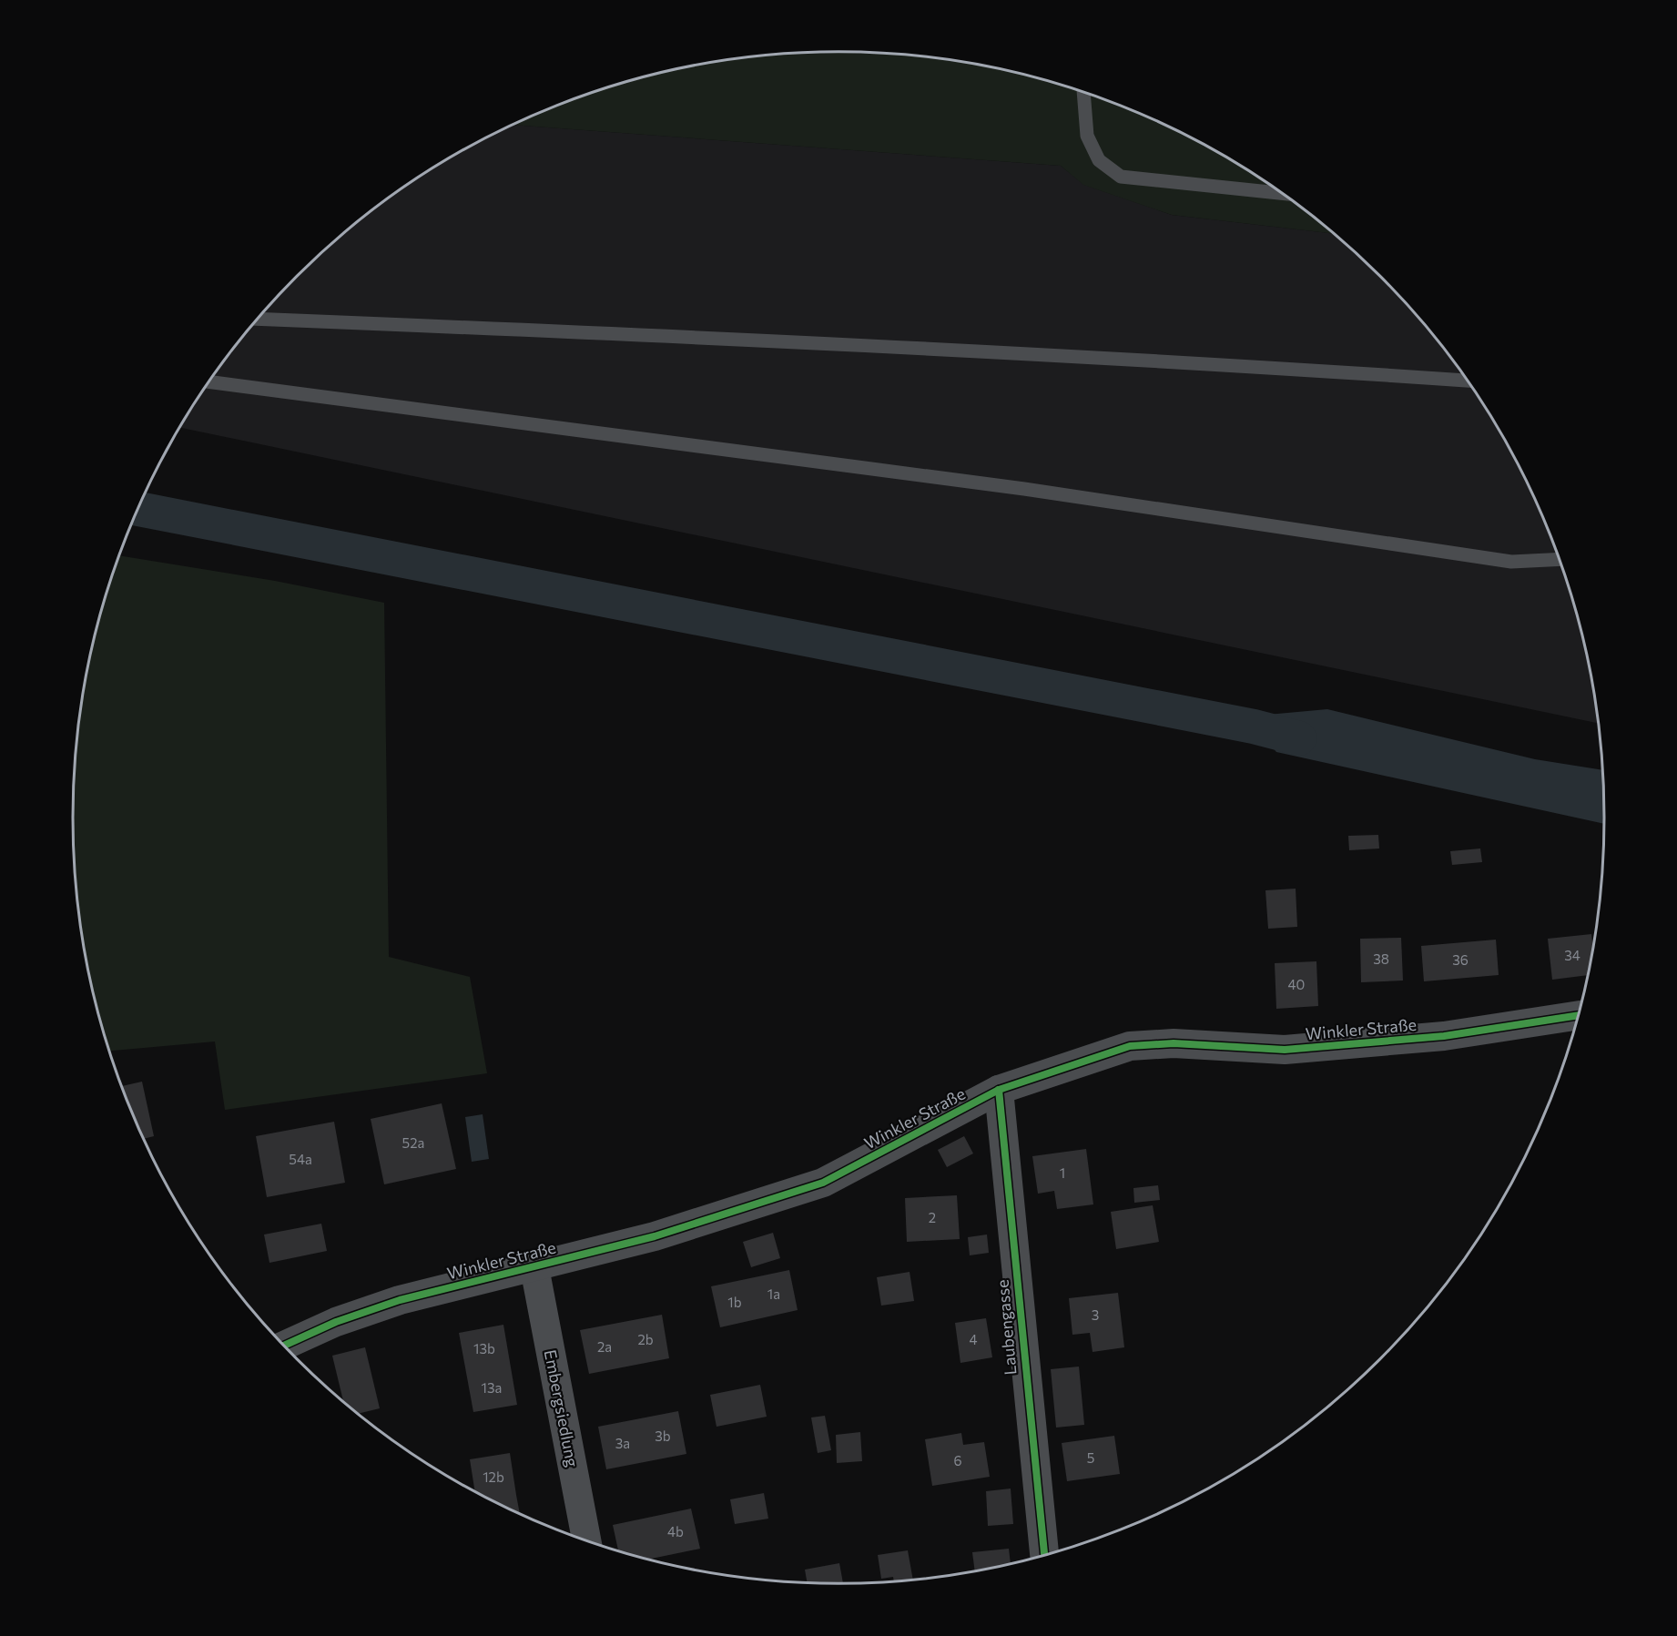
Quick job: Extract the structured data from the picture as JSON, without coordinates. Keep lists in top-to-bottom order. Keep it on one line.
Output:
{"streets":{"street":["Winkler Straße","Laubengasse","Embergsiedlung"]},"crossings":[["Winkler Straße","Laubengasse"],["Winkler Straße","Embergsiedlung"]],"house_numbers":["34","38","36","40","52a","54a","1","2","1a","1b","3","2b","4","2a","13b","13a","3b","3a","5","6","12b","4b"]}
